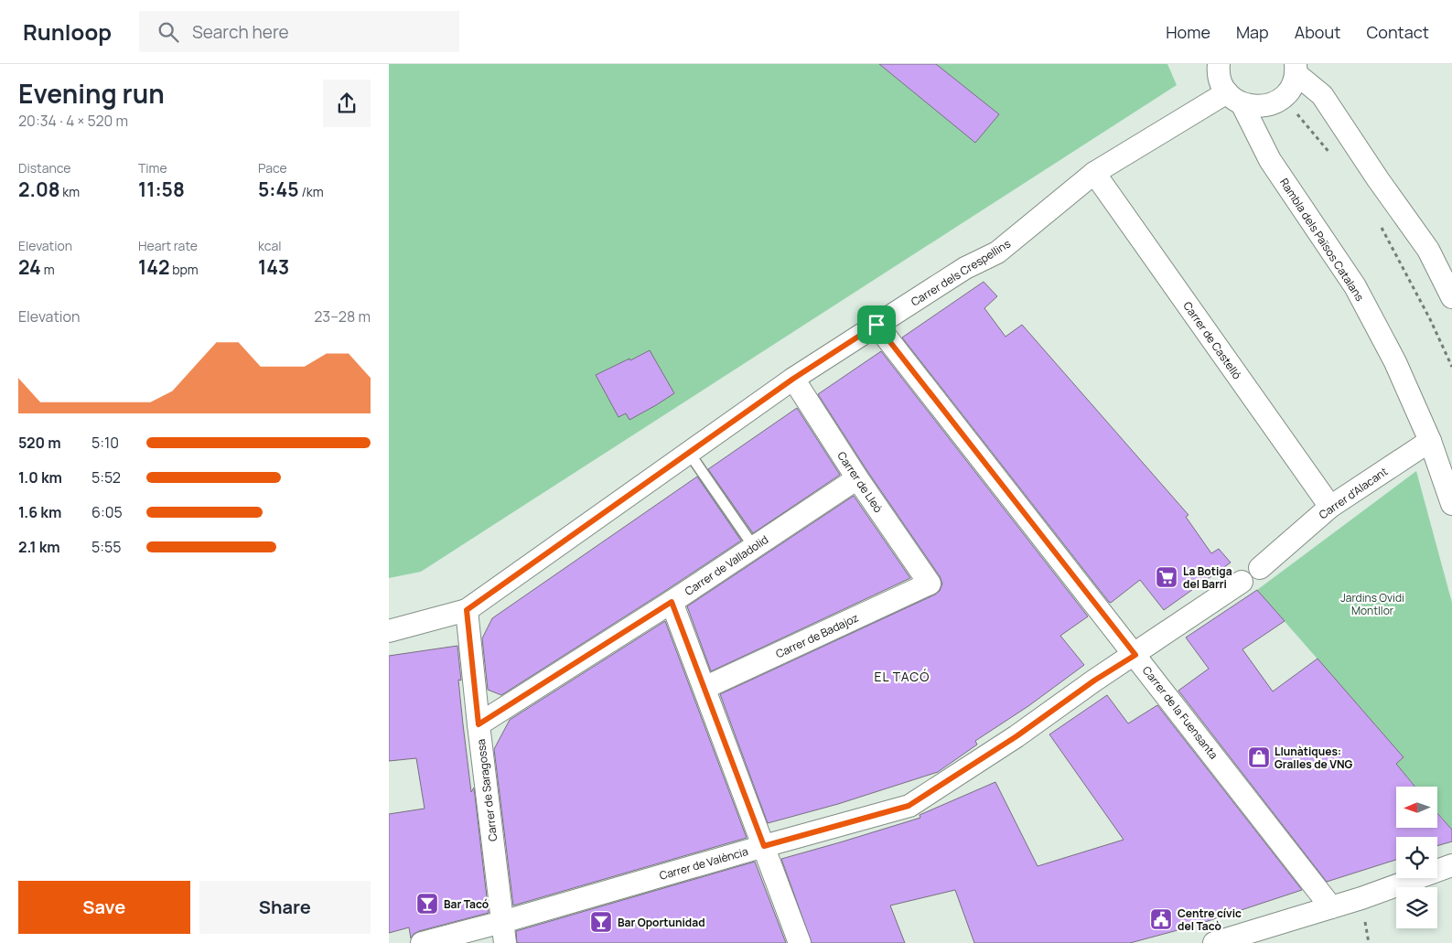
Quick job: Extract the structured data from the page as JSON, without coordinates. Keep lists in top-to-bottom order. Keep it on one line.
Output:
{"streets":{"street":["Rambla dels Països Catalans","Carrer dels Crespellins","Carrer de Castelló","Carrer de Lleó","Carrer d'Alacant","Carrer de Valladolid","Carrer de Badajoz","Carrer de la Fuensanta","Carrer de Saragossa","Carrer de València"]},"crossings":[["Rambla dels Països Catalans","Carrer dels Crespellins"],["Rambla dels Països Catalans","Carrer d'Alacant"],["Carrer dels Crespellins","Carrer de Castelló"],["Carrer dels Crespellins","Carrer de Lleó"],["Carrer dels Crespellins","Carrer de la Fuensanta"],["Carrer dels Crespellins","Carrer de Saragossa"],["Carrer de Castelló","Carrer d'Alacant"],["Carrer de Lleó","Carrer de Valladolid"],["Carrer de Lleó","Carrer de Badajoz"],["Carrer de Valladolid","Carrer de Saragossa"],["Carrer de la Fuensanta","Carrer de València"],["Carrer de Saragossa","Carrer de València"]],"districts":["EL TACÓ"],"parks":["Jardins Ovidi Montllor"],"places":{"supermarket":["La Botiga del Barri"],"shop":["Llunàtiques: Gralles de VNG"],"bar":["Bar Tacó","Bar Oportunidad"],"public building":["Centre cívic del Tacò"]},"north":"left","page":{"header":"Runloop","search":"Search here","nav":["Home","Map","About","Contact"],"heading":["Evening run","20:34 · 4 × 520 m"],"stats":[["Distance","2.08 km"],["Time","11:58"],["Pace","5:45 /km"],["Elevation","24 m"],["Heart rate","142 bpm"],["kcal","143"]],"chart":["Elevation","23–28 m"],"list":[{"name":"520 m","note":"5:10"},{"name":"1.0 km","note":"5:52"},{"name":"1.6 km","note":"6:05"},{"name":"2.1 km","note":"5:55"}],"buttons":["Save","Share"]}}
